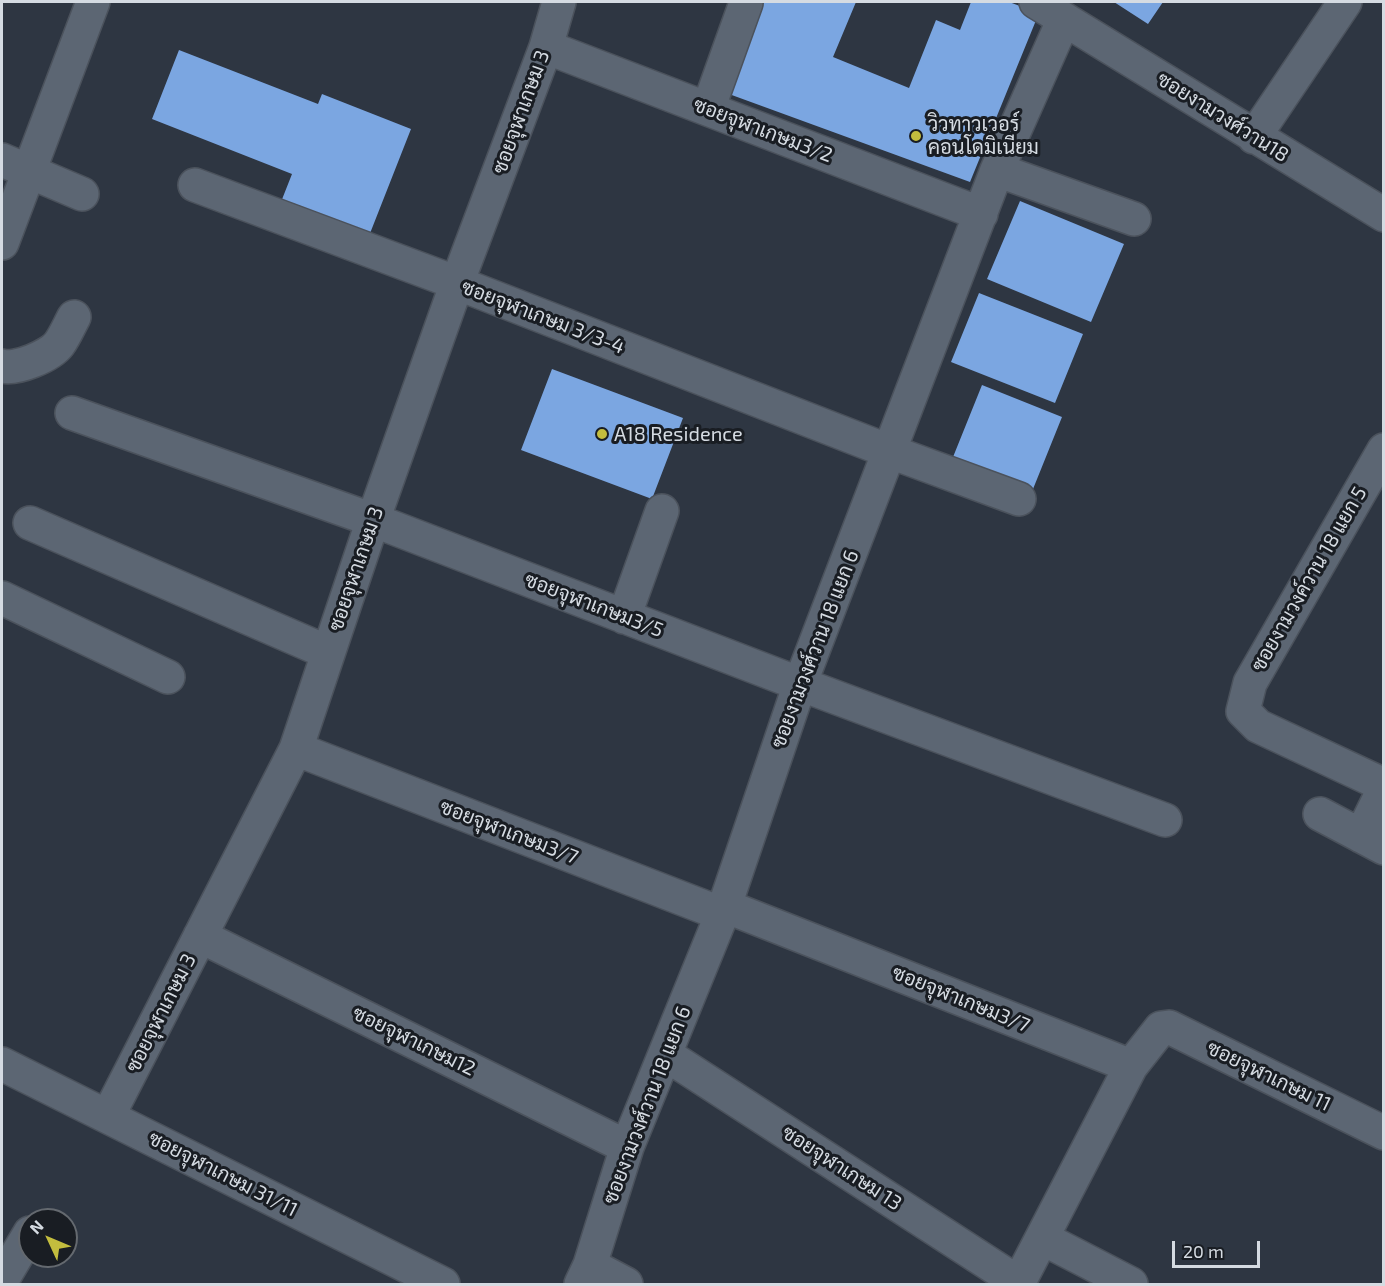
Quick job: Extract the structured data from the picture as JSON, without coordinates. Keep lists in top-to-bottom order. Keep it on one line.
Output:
{"streets":{"street":["ซอยจุฬาเกษม 3","ซอยงามวงศ์วาน18","ซอยจุฬาเกษม3/2","ซอยจุฬาเกษม 3/3-4","ซอยงามวงค์วาน 18 แยก 5","ซอยจุฬาเกษม3/5","ซอยงามวงศ์วาน 18 แยก 6","ซอยจุฬาเกษม3/7","ซอยจุฬาเกษม12","ซอยจุฬาเกษม 11","ซอยจุฬาเกษม 13","ซอยจุฬาเกษม 31/11"]},"crossings":[["ซอยจุฬาเกษม 3","ซอยจุฬาเกษม3/2"],["ซอยจุฬาเกษม 3","ซอยจุฬาเกษม 3/3-4"],["ซอยจุฬาเกษม 3","ซอยจุฬาเกษม3/5"],["ซอยจุฬาเกษม 3","ซอยจุฬาเกษม3/7"],["ซอยจุฬาเกษม 3","ซอยจุฬาเกษม12"],["ซอยจุฬาเกษม 3","ซอยจุฬาเกษม 31/11"],["ซอยงามวงศ์วาน18","ซอยงามวงศ์วาน 18 แยก 6"],["ซอยจุฬาเกษม3/2","ซอยงามวงศ์วาน 18 แยก 6"],["ซอยจุฬาเกษม 3/3-4","ซอยงามวงศ์วาน 18 แยก 6"],["ซอยจุฬาเกษม3/5","ซอยงามวงศ์วาน 18 แยก 6"],["ซอยงามวงศ์วาน 18 แยก 6","ซอยจุฬาเกษม3/7"],["ซอยงามวงศ์วาน 18 แยก 6","ซอยจุฬาเกษม12"],["ซอยงามวงศ์วาน 18 แยก 6","ซอยจุฬาเกษม 13"],["ซอยจุฬาเกษม3/7","ซอยจุฬาเกษม 11"]],"places":["วิวทาวเวอร์ คอนโดมิเนียม","A18 Residence"],"scale_bar":"20 m","north":"top left"}
